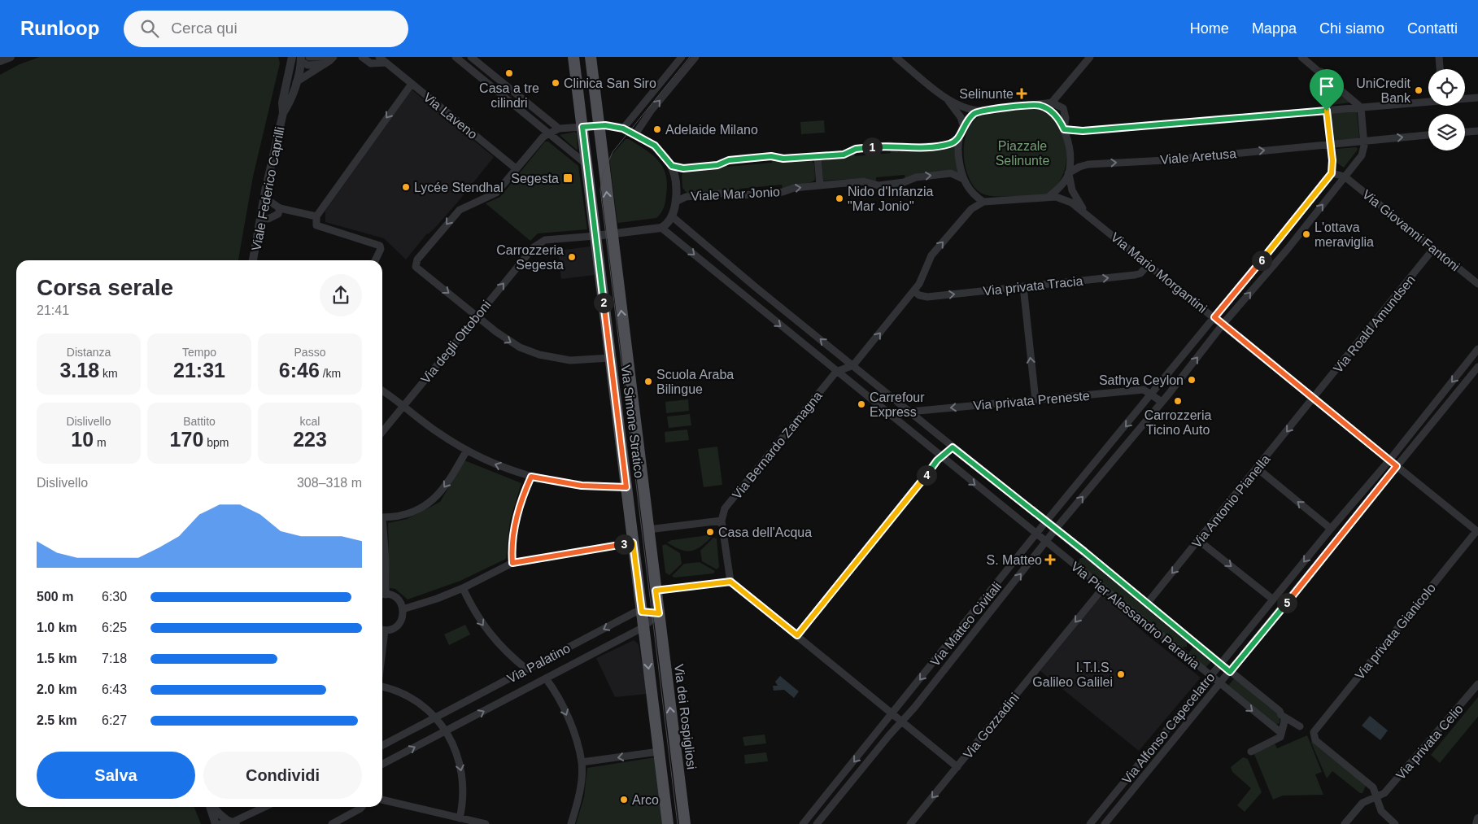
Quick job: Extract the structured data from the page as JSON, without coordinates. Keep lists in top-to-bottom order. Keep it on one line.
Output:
{"streets":{"main road":["Via Simone Stratico","Via dei Rospigliosi"],"street":["Via Laveno","Viale Aretusa","Viale Federico Caprilli","Viale Mar Jonio","Via Giovanni Fantoni","Via Mario Morgantini","Via privata Tracia","Via Roald Amundsen","Via degli Ottoboni","Via privata Preneste","Via Bernardo Zamagna","Via Antonio Pianella","Via Pier Alessandro Paravia","Via Matteo Civitali","Via privata Gianicolo","Via Palatino","Via Gozzadini","Via Alfonso Capecelatro","Via privata Celio"]},"crossings":[["Viale Aretusa","Viale Mar Jonio"],["Viale Aretusa","Via Mario Morgantini"],["Viale Aretusa","Via Matteo Civitali"],["Viale Mar Jonio","Via Mario Morgantini"],["Via Giovanni Fantoni","Via Roald Amundsen"],["Via Giovanni Fantoni","Via Matteo Civitali"],["Via Mario Morgantini","Via privata Tracia"],["Via Mario Morgantini","Via Roald Amundsen"],["Via Mario Morgantini","Via Antonio Pianella"],["Via Mario Morgantini","Via Matteo Civitali"],["Via Mario Morgantini","Via privata Gianicolo"],["Via Mario Morgantini","Via Alfonso Capecelatro"],["Via Roald Amundsen","Via Antonio Pianella"],["Via degli Ottoboni","Via Simone Stratico"],["Via privata Preneste","Via Matteo Civitali"],["Via Simone Stratico","Via Palatino"],["Via Simone Stratico","Via dei Rospigliosi"],["Via Antonio Pianella","Via Pier Alessandro Paravia"],["Via Pier Alessandro Paravia","Via Matteo Civitali"],["Via Pier Alessandro Paravia","Via Gozzadini"],["Via Pier Alessandro Paravia","Via Alfonso Capecelatro"],["Via privata Gianicolo","Via privata Celio"]],"one_way":["Via privata Tracia","Via degli Ottoboni","Via privata Preneste","Via Antonio Pianella","Via Gozzadini"],"parks":["Piazzale Selinunte"],"places":{"other":["Casa a tre cilindri","Clinica San Siro","UniCredit Bank","Adelaide Milano","Lycée Stendhal","Nido d'Infanzia \"Mar Jonio\"","L'ottava meraviglia","Carrozzeria Segesta","Sathya Ceylon","Scuola Araba Bilingue","Carrozzeria Ticino Auto","Carrefour Express","Casa dell'Acqua","I.T.I.S. Galileo Galilei","Arco"],"health":["Selinunte","S. Matteo"],"transit":["Segesta"]},"page":{"header":"Runloop","search":"Cerca qui","nav":["Home","Mappa","Chi siamo","Contatti"],"pins":["1","6","2","4","3","5"],"heading":["Corsa serale","21:41"],"stats":[["Distanza","3.18 km"],["Tempo","21:31"],["Passo","6:46 /km"],["Dislivello","10 m"],["Battito","170 bpm"],["kcal","223"]],"chart":["Dislivello","308–318 m"],"list":[{"name":"500 m","note":"6:30"},{"name":"1.0 km","note":"6:25"},{"name":"1.5 km","note":"7:18"},{"name":"2.0 km","note":"6:43"},{"name":"2.5 km","note":"6:27"}],"buttons":["Salva","Condividi"]}}
